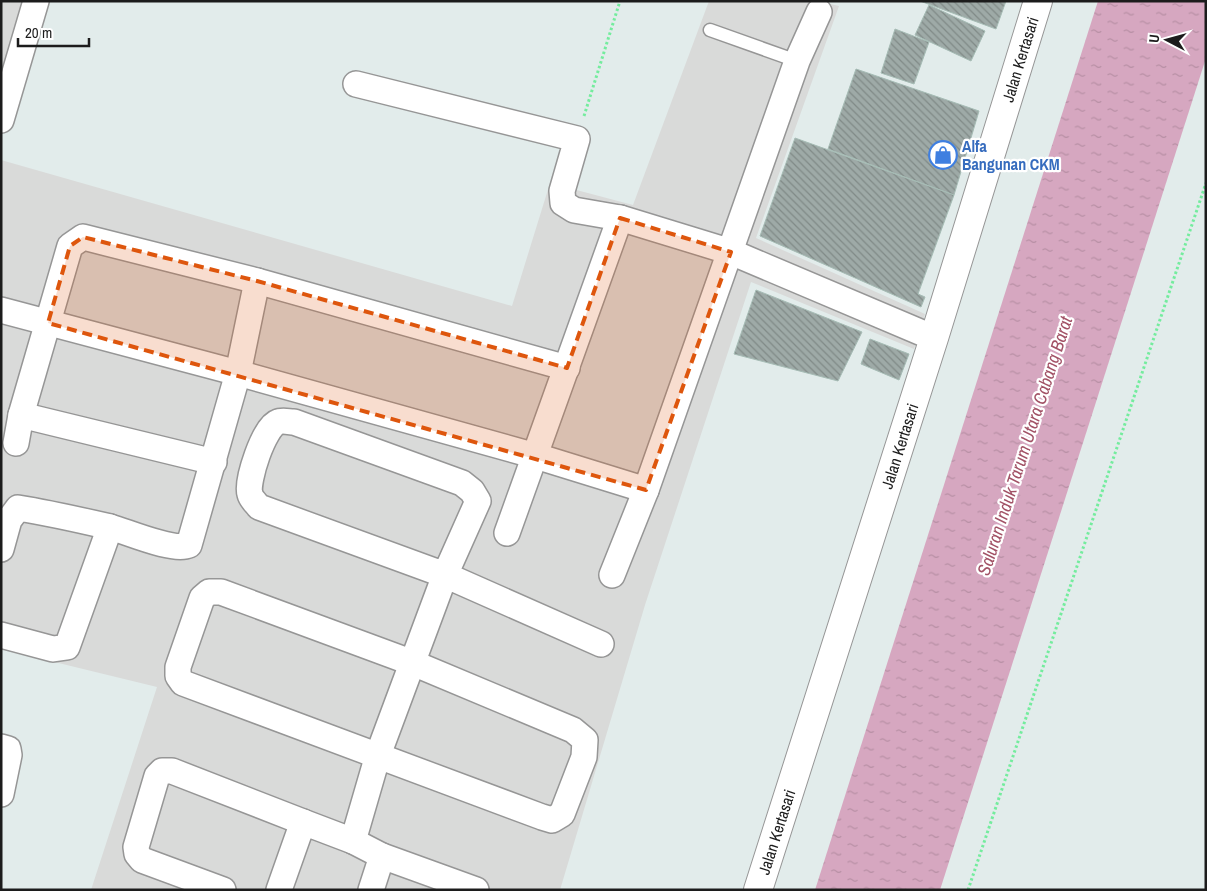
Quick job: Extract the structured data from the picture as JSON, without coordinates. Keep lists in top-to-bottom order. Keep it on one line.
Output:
{"streets":{"street":["Jalan Kertasari"]},"water":["Saluran Induk Tarum Utara Cabang Barat"],"places":{"shop":["Alfa Bangunan CKM"]},"scale_bar":"20 m","north":"left"}
